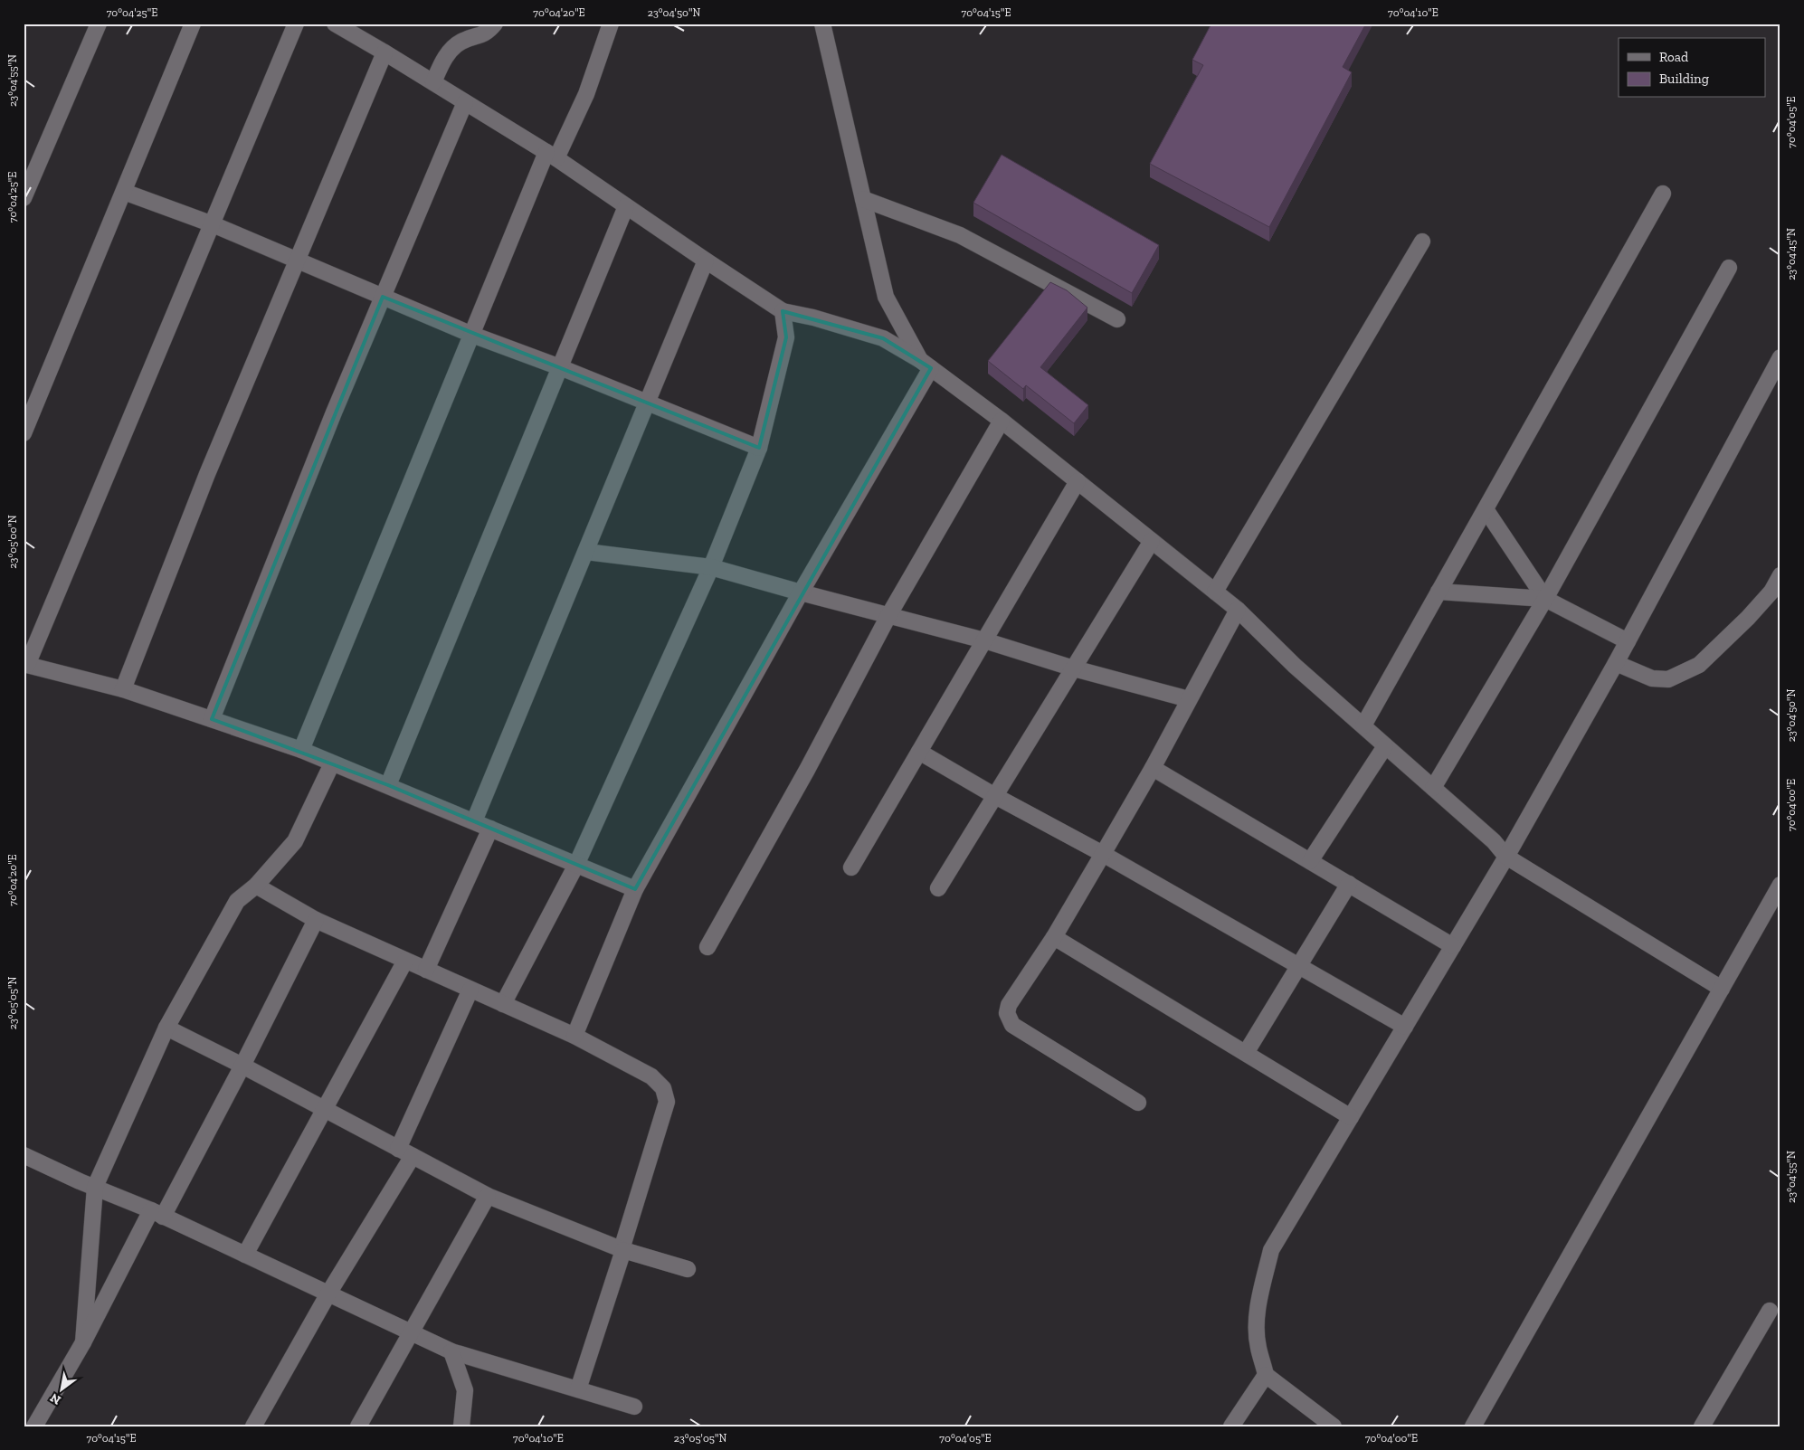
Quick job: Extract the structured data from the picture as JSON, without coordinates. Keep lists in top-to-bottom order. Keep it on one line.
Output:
{"legend":["Road","Building"],"north":"bottom left","coordinates":["70°04'25\"E","70°04'20\"E","23°04'50\"N","70°04'15\"E","70°04'10\"E","23°04'55\"N","70°04'05\"E","23°04'45\"N","23°05'00\"N","70°04'00\"E","23°05'05\"N"]}
